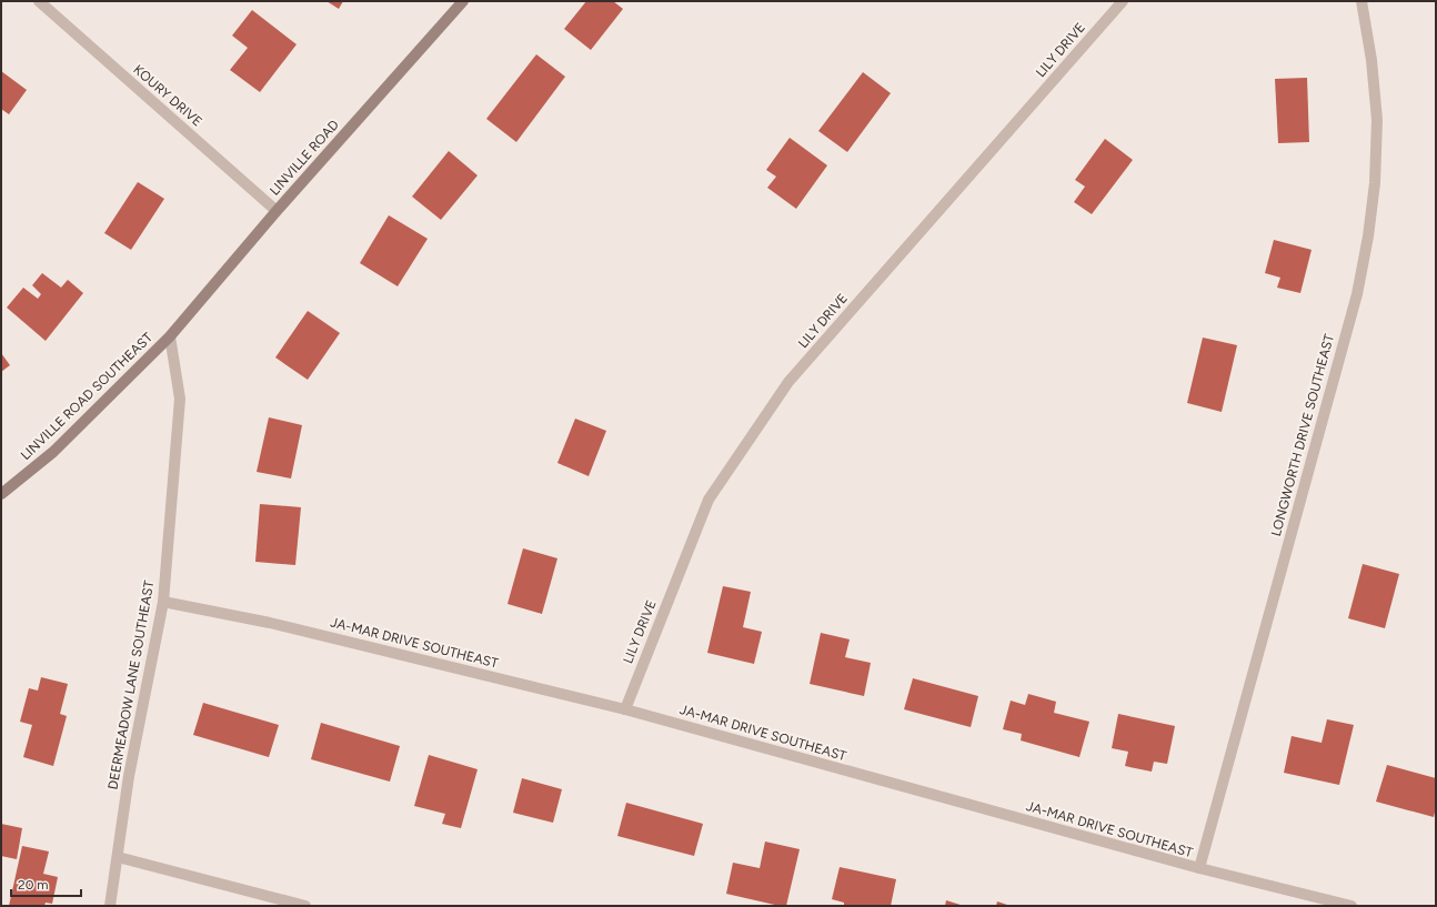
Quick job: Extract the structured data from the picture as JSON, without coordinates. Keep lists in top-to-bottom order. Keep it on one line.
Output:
{"streets":{"main road":["LINVILLE ROAD","LINVILLE ROAD SOUTHEAST"],"street":["LILY DRIVE","KOURY DRIVE","LONGWORTH DRIVE SOUTHEAST","JA-MAR DRIVE SOUTHEAST","DEERMEADOW LANE SOUTHEAST"]},"crossings":[["LILY DRIVE","JA-MAR DRIVE SOUTHEAST"],["KOURY DRIVE","LINVILLE ROAD"],["LINVILLE ROAD","LINVILLE ROAD SOUTHEAST"],["LINVILLE ROAD","DEERMEADOW LANE SOUTHEAST"],["LINVILLE ROAD SOUTHEAST","DEERMEADOW LANE SOUTHEAST"],["LONGWORTH DRIVE SOUTHEAST","JA-MAR DRIVE SOUTHEAST"],["JA-MAR DRIVE SOUTHEAST","DEERMEADOW LANE SOUTHEAST"]],"scale_bar":"20 m"}
